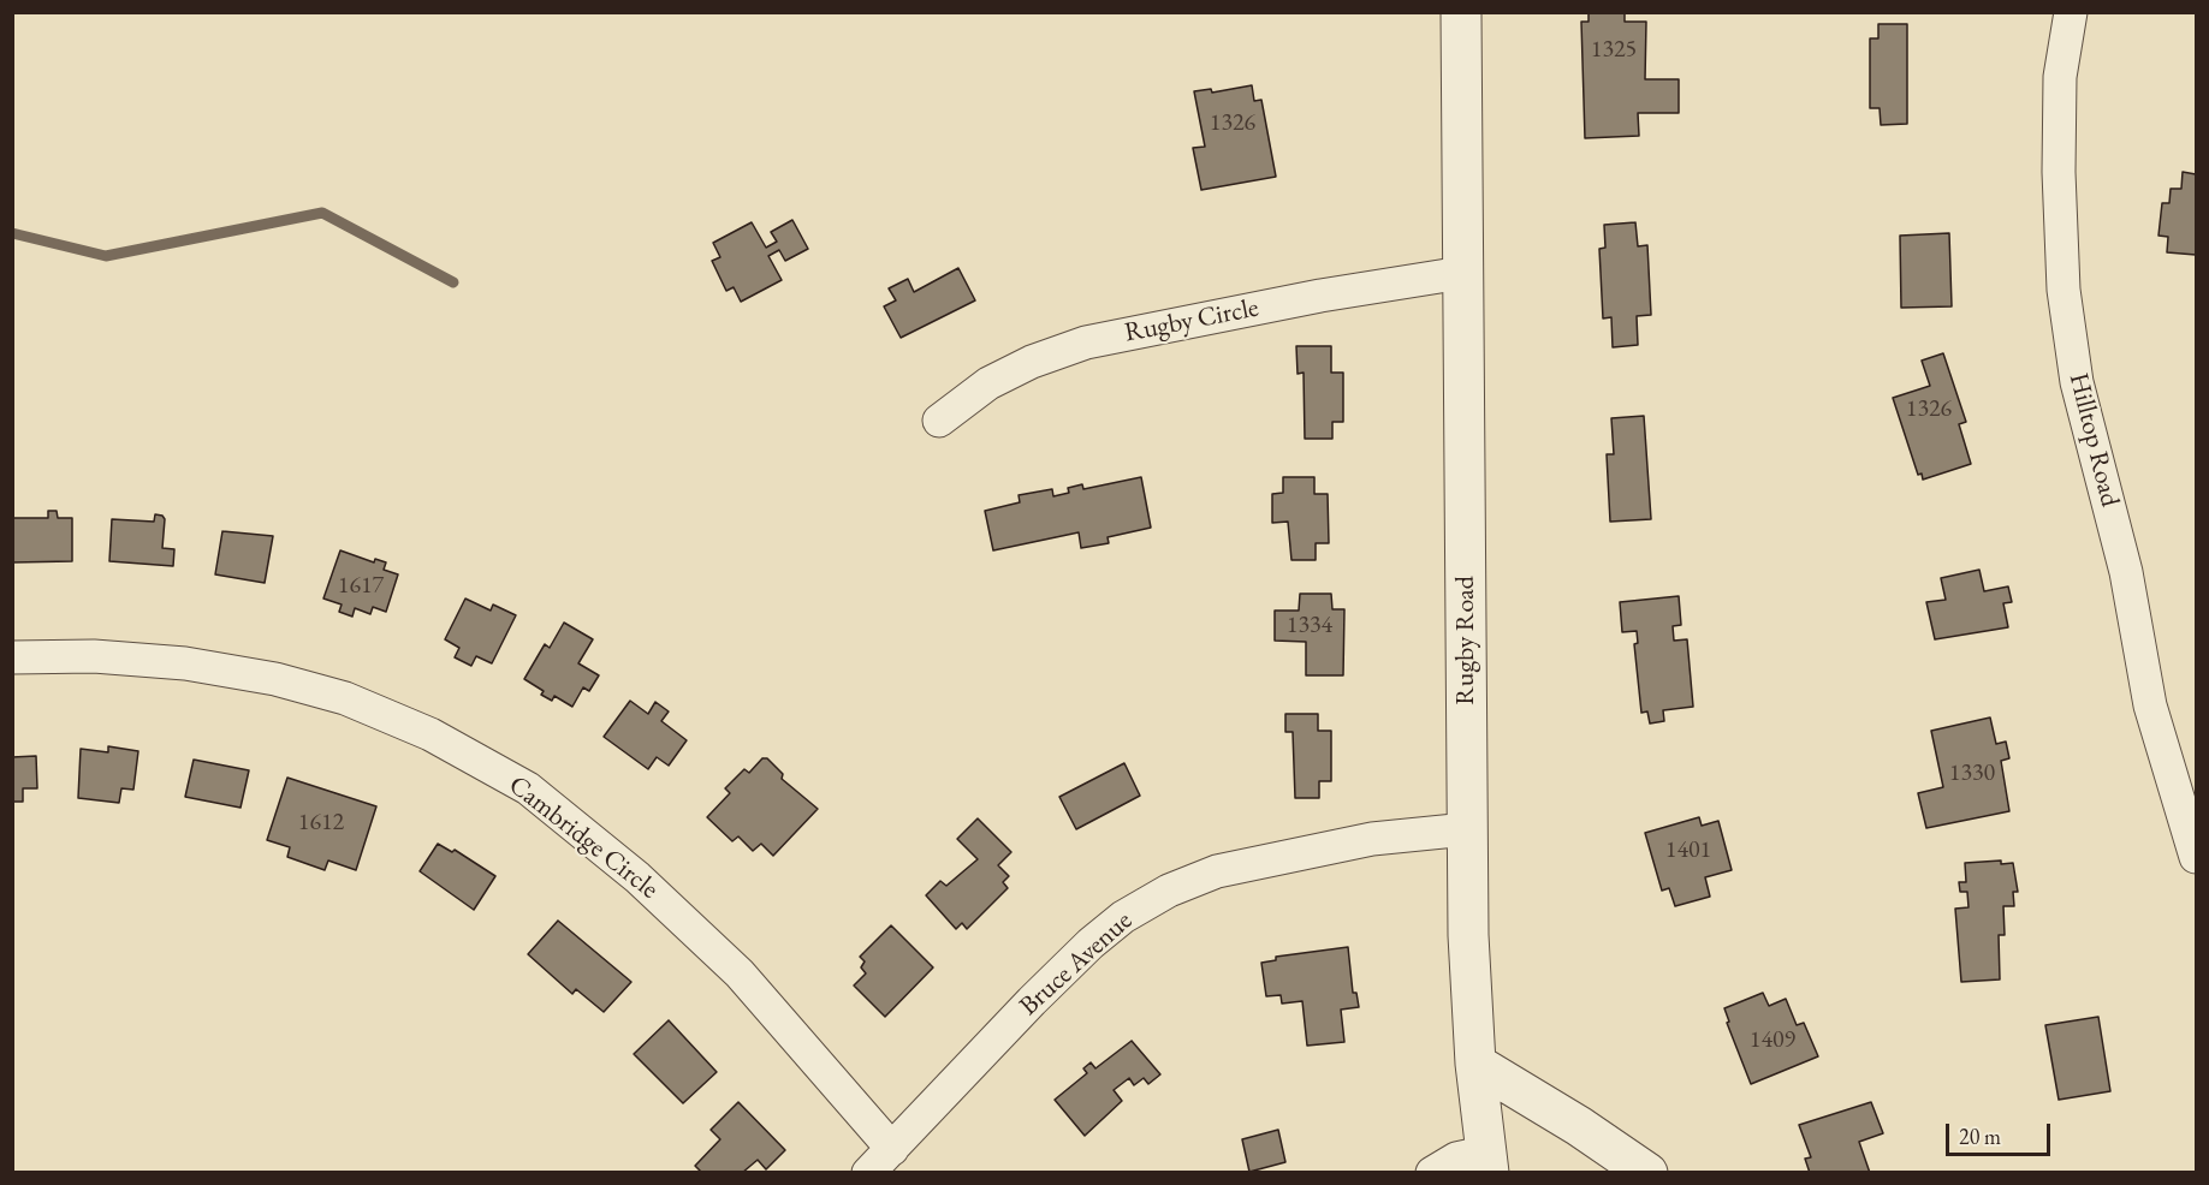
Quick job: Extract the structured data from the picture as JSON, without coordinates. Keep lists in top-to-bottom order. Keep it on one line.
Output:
{"streets":{"street":["Rugby Circle","Hilltop Road","Rugby Road","Cambridge Circle","Bruce Avenue"]},"crossings":[["Rugby Circle","Rugby Road"],["Rugby Road","Bruce Avenue"],["Cambridge Circle","Bruce Avenue"]],"house_numbers":["1325","1326","1326","1617","1334","1330","1612","1401","1409"],"scale_bar":"20 m"}
